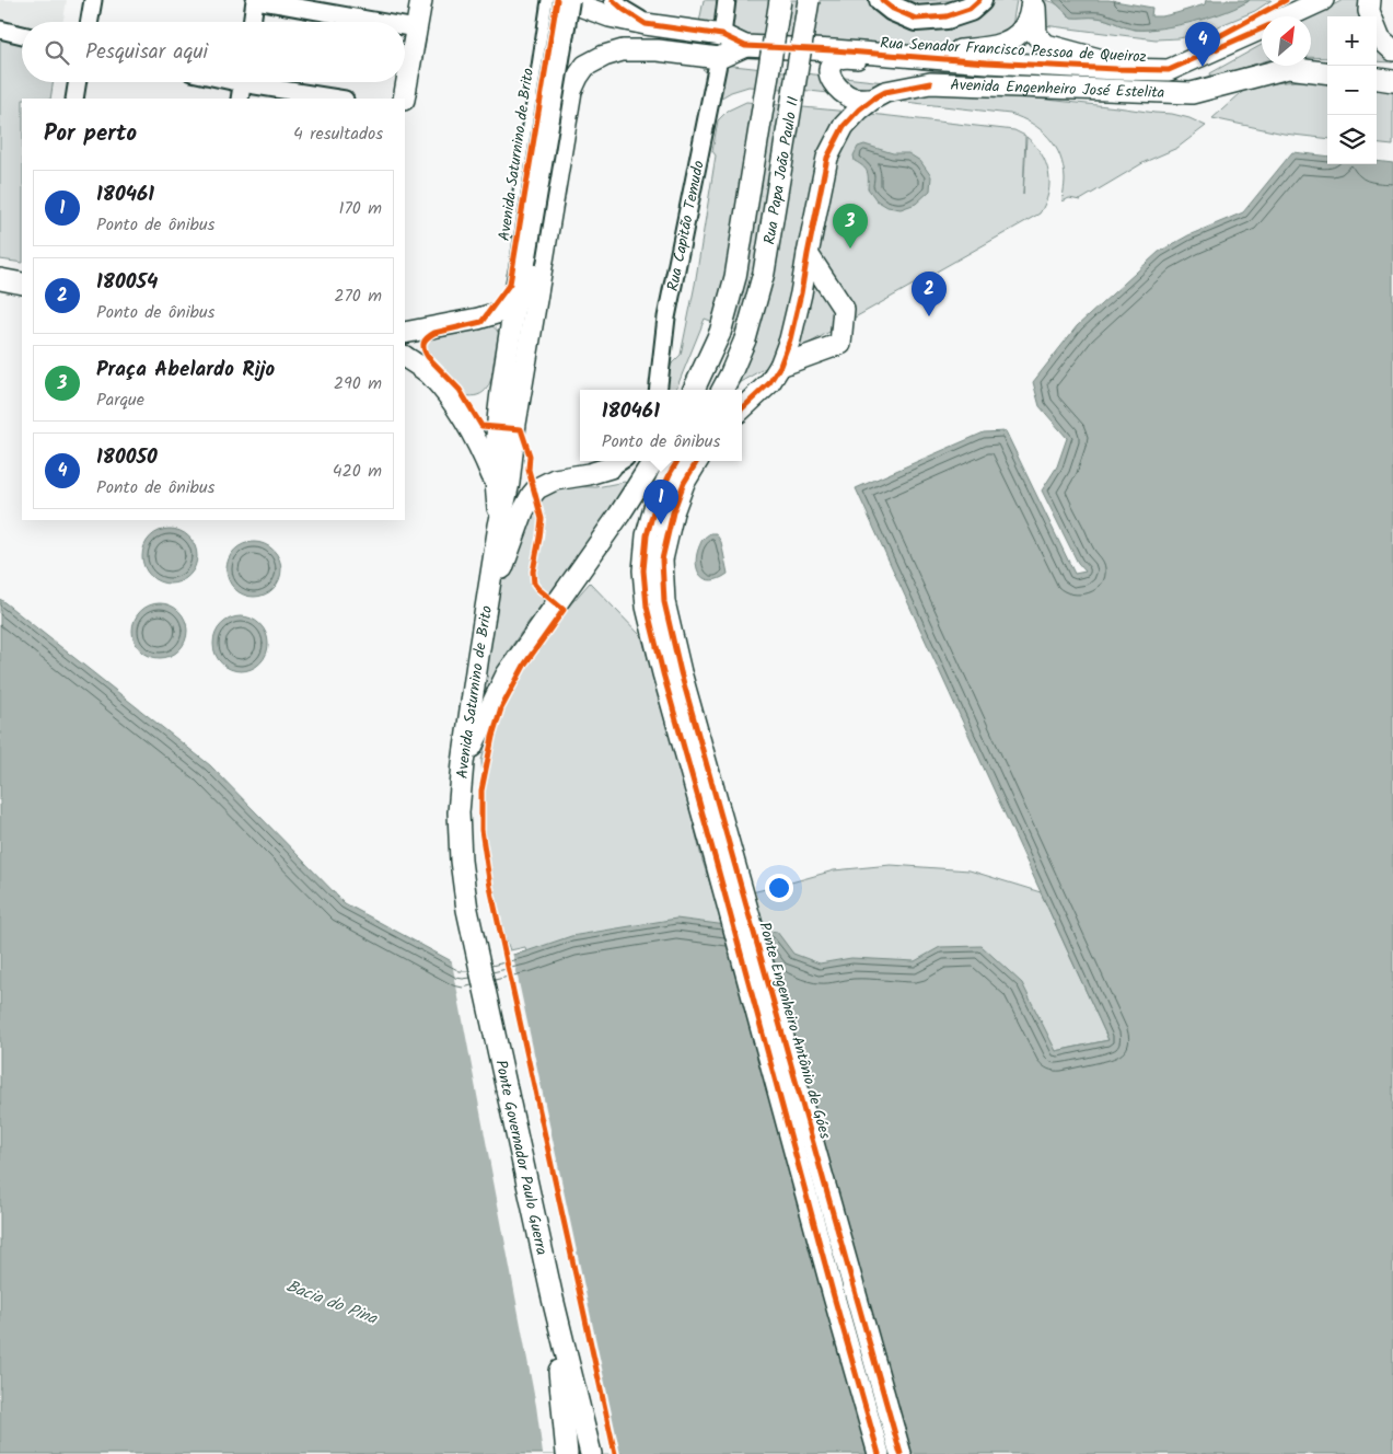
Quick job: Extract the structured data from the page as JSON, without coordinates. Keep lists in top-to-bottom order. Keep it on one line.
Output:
{"streets":{"main road":["Rua Senador Francisco Pessoa de Queiroz","Avenida Engenheiro José Estelita","Avenida Saturnino de Brito","Rua Papa João Paulo II","Ponte Engenheiro Antônio de Góes","Ponte Governador Paulo Guerra"],"street":["Rua Capitão Temudo"]},"crossings":[["Avenida Saturnino de Brito","Rua Capitão Temudo"],["Avenida Saturnino de Brito","Ponte Governador Paulo Guerra"]],"water":["Bacia do Pina"],"north":"top right","page":{"map_buttons":["+","−"],"pins":["4","3","2","1"],"search":"Pesquisar aqui","heading":["Por perto","4 resultados"],"list":[{"mark":"1","name":"180461","note":"Ponto de ônibus","value":"170 m"},{"mark":"2","name":"180054","note":"Ponto de ônibus","value":"270 m"},{"mark":"3","name":"Praça Abelardo Rijo","note":"Parque","value":"290 m"},{"mark":"4","name":"180050","note":"Ponto de ônibus","value":"420 m"}],"popup":["180461","Ponto de ônibus"]}}
